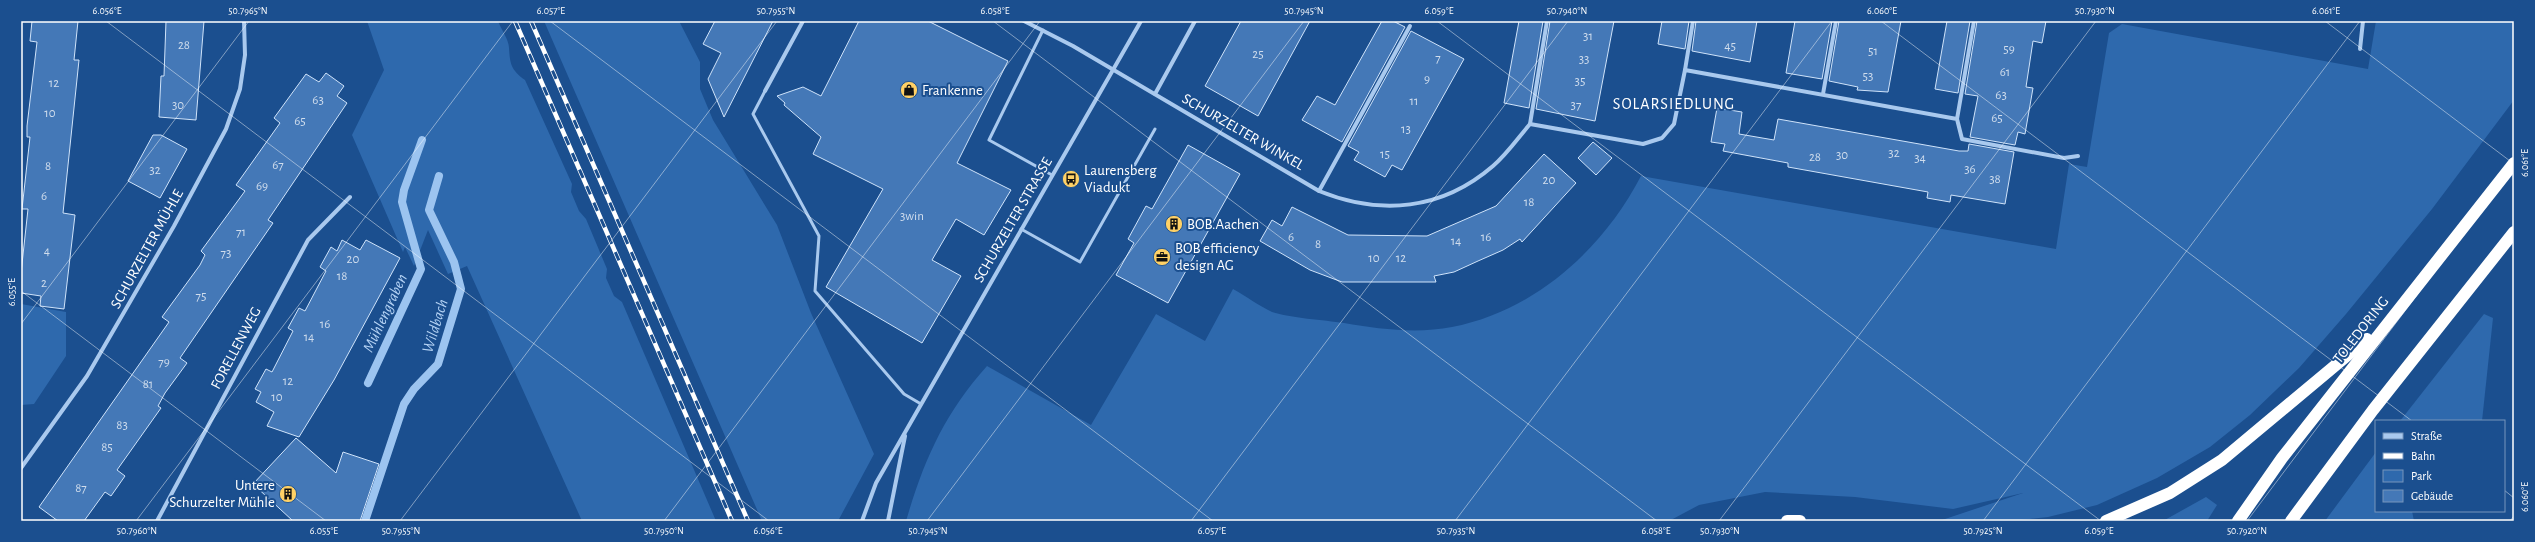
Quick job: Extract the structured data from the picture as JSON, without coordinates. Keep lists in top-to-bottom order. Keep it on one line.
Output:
{"streets":{"highway":["TOLEDORING"],"street":["SCHURZELTER WINKEL","SCHURZELTER STRASSE","SCHURZELTER MÜHLE","FORELLENWEG"]},"crossings":[["SCHURZELTER WINKEL","SCHURZELTER STRASSE"]],"districts":["SOLARSIEDLUNG"],"water":["Mühlengraben","Wildbach"],"places":{"shop":["Frankenne"],"bus stop":["Laurensberg Viadukt"],"building":["BOB.Aachen","Untere Schurzelter Mühle"],"office":["BOB efficiency design AG"]},"house_numbers":["31","28","45","59","51","25","7","33","61","53","9","35","12","63","63","11","30","37","10","65","65","13","32","15","30","28","34","67","8","36","32","38","20","69","6","18","3win","71","6","16","14","8","4","73","10","12","20","18","2","75","16","14","79","12","81","10","83","85","87"],"legend":["Straße","Bahn","Park","Gebäude"],"coordinates":["6.056°E","50.7965°N","6.057°E","50.7955°N","6.058°E","50.7945°N","6.059°E","50.7940°N","6.060°E","50.7930°N","6.061°E","6.055°E","50.7960°N","50.7950°N","50.7935°N","50.7925°N","50.7920°N"]}
